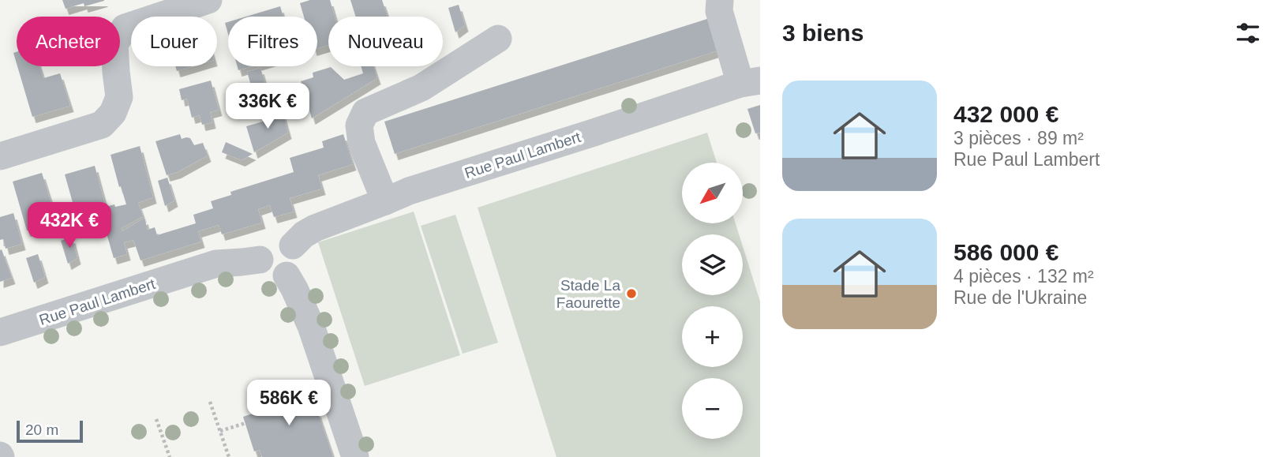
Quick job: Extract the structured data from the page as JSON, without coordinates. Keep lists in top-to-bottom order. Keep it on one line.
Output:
{"streets":{"street":["Rue Paul Lambert"]},"places":["Stade La Faourette"],"scale_bar":"20 m","north":"bottom left","page":{"heading":"3 biens","chip":["Acheter","Louer","Filtres","Nouveau"],"list":[{"name":"432 000 €","note":"3 pièces · 89 m² · Rue Paul Lambert"},{"name":"586 000 €","note":"4 pièces · 132 m² · Rue de l'Ukraine"}],"price":["336K €","432K €","586K €"],"map_buttons":["+","−"],"scale":"20 m"}}
